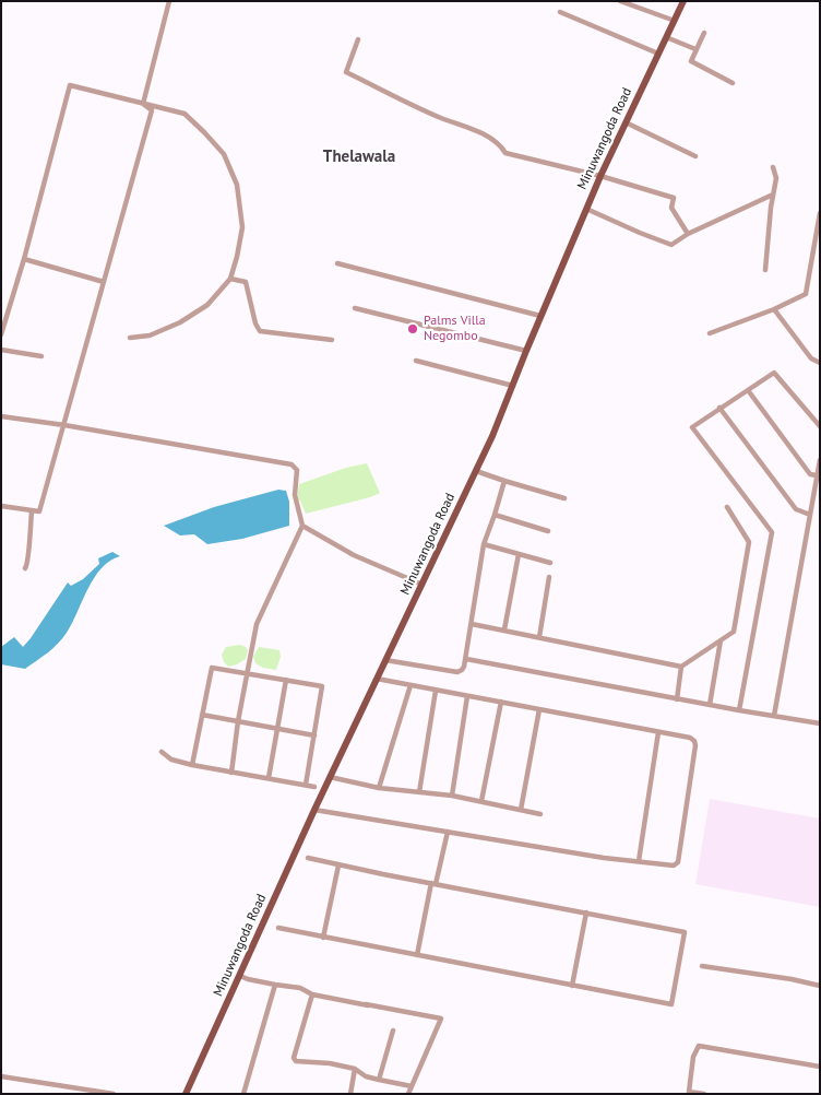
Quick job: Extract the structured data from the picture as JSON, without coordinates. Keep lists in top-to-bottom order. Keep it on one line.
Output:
{"streets":{"main road":["Minuwangoda Road"]},"districts":["Thelawala"],"places":["Palms Villa Negombo"]}
